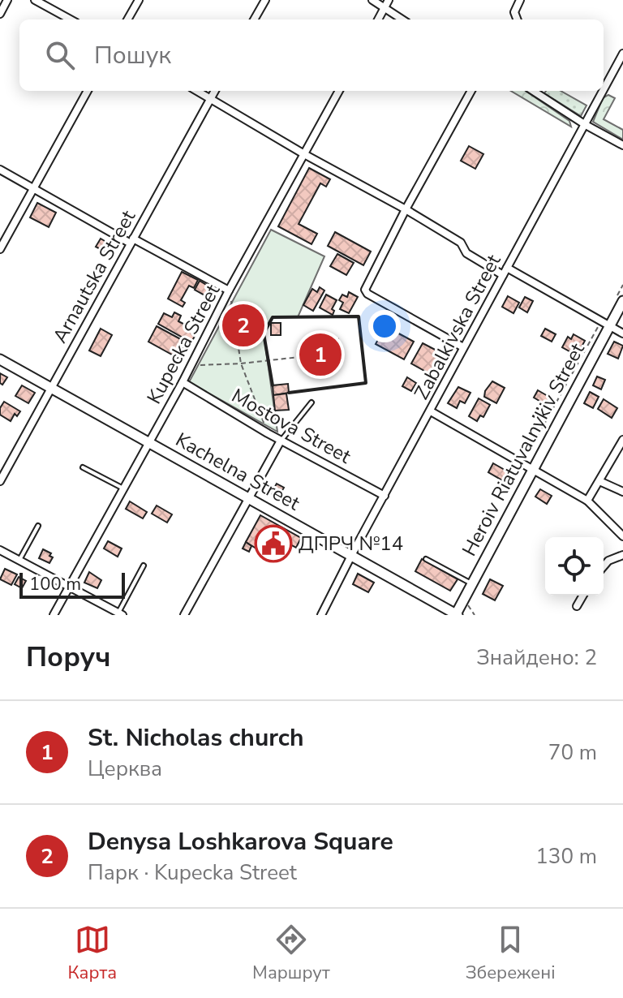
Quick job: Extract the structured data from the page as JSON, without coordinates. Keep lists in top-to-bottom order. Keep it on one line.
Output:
{"streets":{"street":["Arnautska Street","Zabalkivska Street","Kupecka Street","Mostova Street","Heroiv Riatuvalnykiv Street","Kachelna Street"]},"crossings":[["Arnautska Street","Kachelna Street"],["Zabalkivska Street","Mostova Street"],["Zabalkivska Street","Kachelna Street"],["Kupecka Street","Mostova Street"],["Kupecka Street","Kachelna Street"],["Heroiv Riatuvalnykiv Street","Kachelna Street"]],"places":{"public building":["ДПРЧ №14"]},"scale_bar":"100 m","page":{"search":"Пошук","pins":["2","1"],"scale":"100 m","heading":["Поруч","Знайдено: 2"],"list":[{"mark":"1","name":"St. Nicholas church","note":"Церква","value":"70 m"},{"mark":"2","name":"Denysa Loshkarova Square","note":"Парк · Kupecka Street","value":"130 m"}],"nav":["Карта","Маршрут","Збережені"]}}
